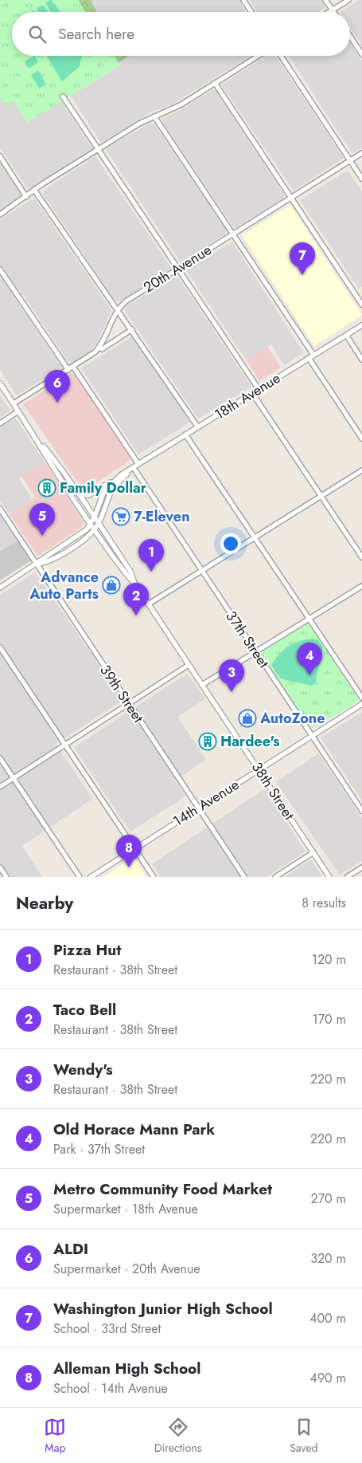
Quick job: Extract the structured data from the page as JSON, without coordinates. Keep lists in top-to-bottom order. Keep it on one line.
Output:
{"streets":{"street":["20th Avenue","18th Avenue","37th Street","39th Street","38th Street","14th Avenue"]},"crossings":[["20th Avenue","38th Street"],["18th Avenue","37th Street"],["18th Avenue","39th Street"],["18th Avenue","38th Street"],["37th Street","14th Avenue"],["39th Street","14th Avenue"],["38th Street","14th Avenue"]],"places":{"building":["Family Dollar","Hardee's"],"supermarket":["7-Eleven"],"shop":["Advance Auto Parts","AutoZone"]},"page":{"search":"Search here","pins":["7","6","5","1","2","4","3","8"],"heading":["Nearby","8 results"],"list":[{"mark":"1","name":"Pizza Hut","note":"Restaurant · 38th Street","value":"120 m"},{"mark":"2","name":"Taco Bell","note":"Restaurant · 38th Street","value":"170 m"},{"mark":"3","name":"Wendy's","note":"Restaurant · 38th Street","value":"220 m"},{"mark":"4","name":"Old Horace Mann Park","note":"Park · 37th Street","value":"220 m"},{"mark":"5","name":"Metro Community Food Market","note":"Supermarket · 18th Avenue","value":"270 m"},{"mark":"6","name":"ALDI","note":"Supermarket · 20th Avenue","value":"320 m"},{"mark":"7","name":"Washington Junior High School","note":"School · 33rd Street","value":"400 m"},{"mark":"8","name":"Alleman High School","note":"School · 14th Avenue","value":"490 m"}],"nav":["Map","Directions","Saved"]}}
